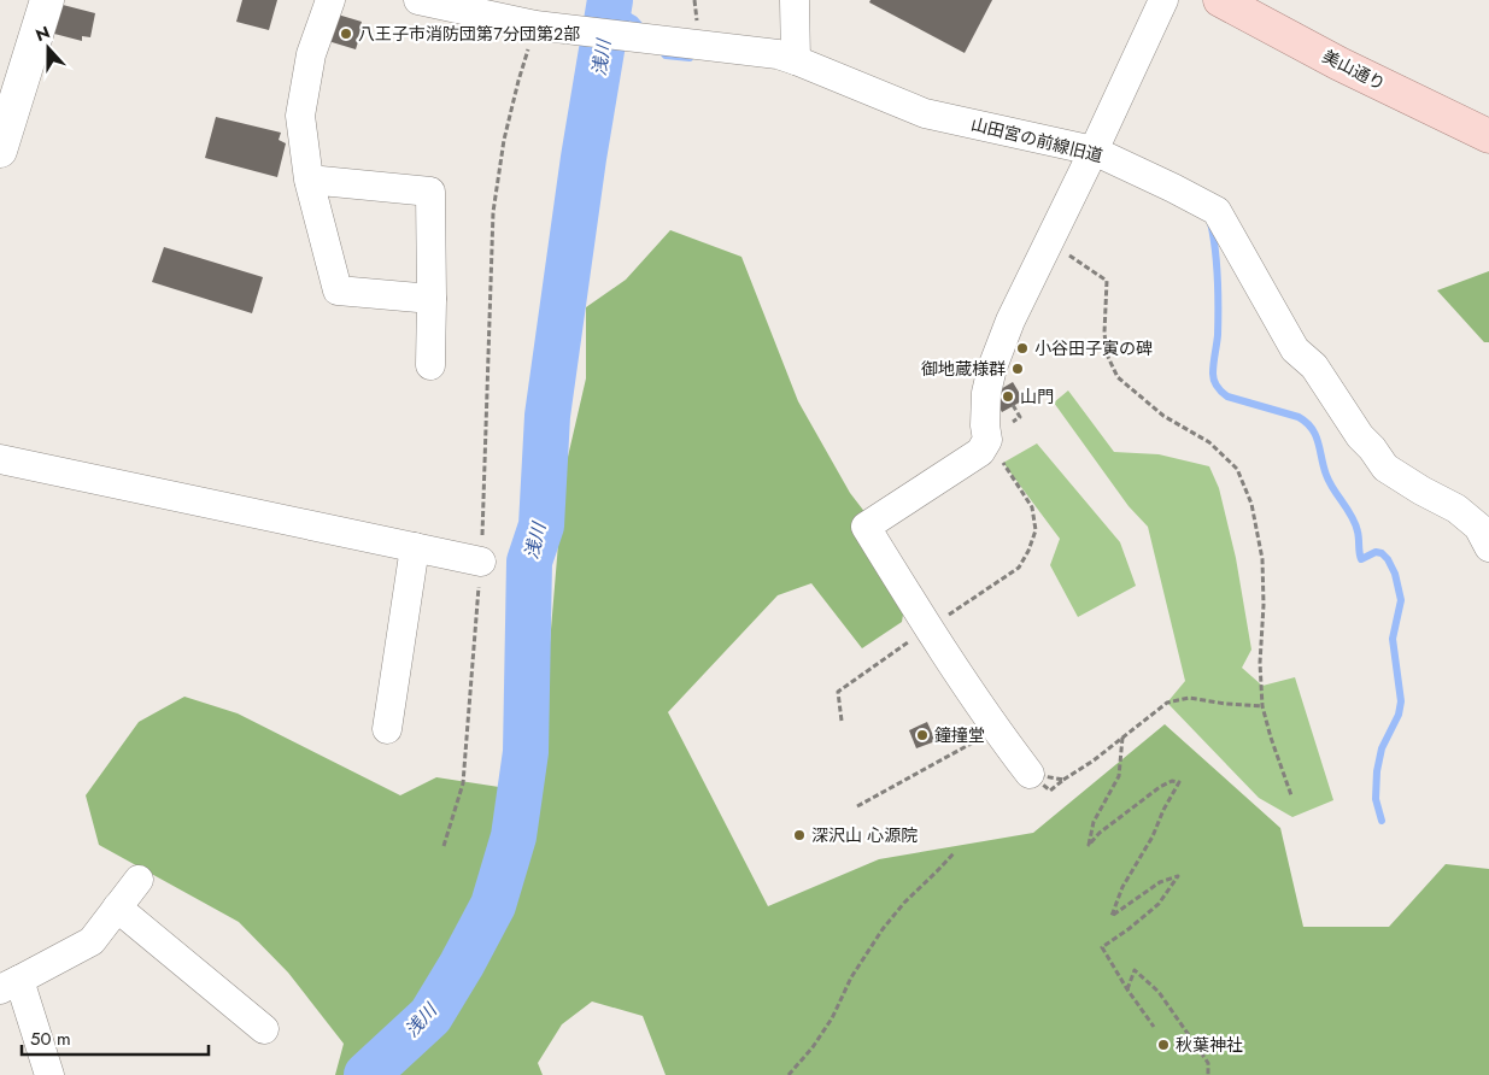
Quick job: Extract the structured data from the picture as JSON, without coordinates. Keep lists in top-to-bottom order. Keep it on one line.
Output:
{"streets":{"main road":["美山通り"],"street":["山田宮の前線旧道"]},"water":["浅川"],"places":["八王子市消防団第７分団第２部","小谷田子寅の碑","御地蔵様群","山門","鐘撞堂","深沢山 心源院","秋葉神社"],"scale_bar":"50 m","north":"top"}
